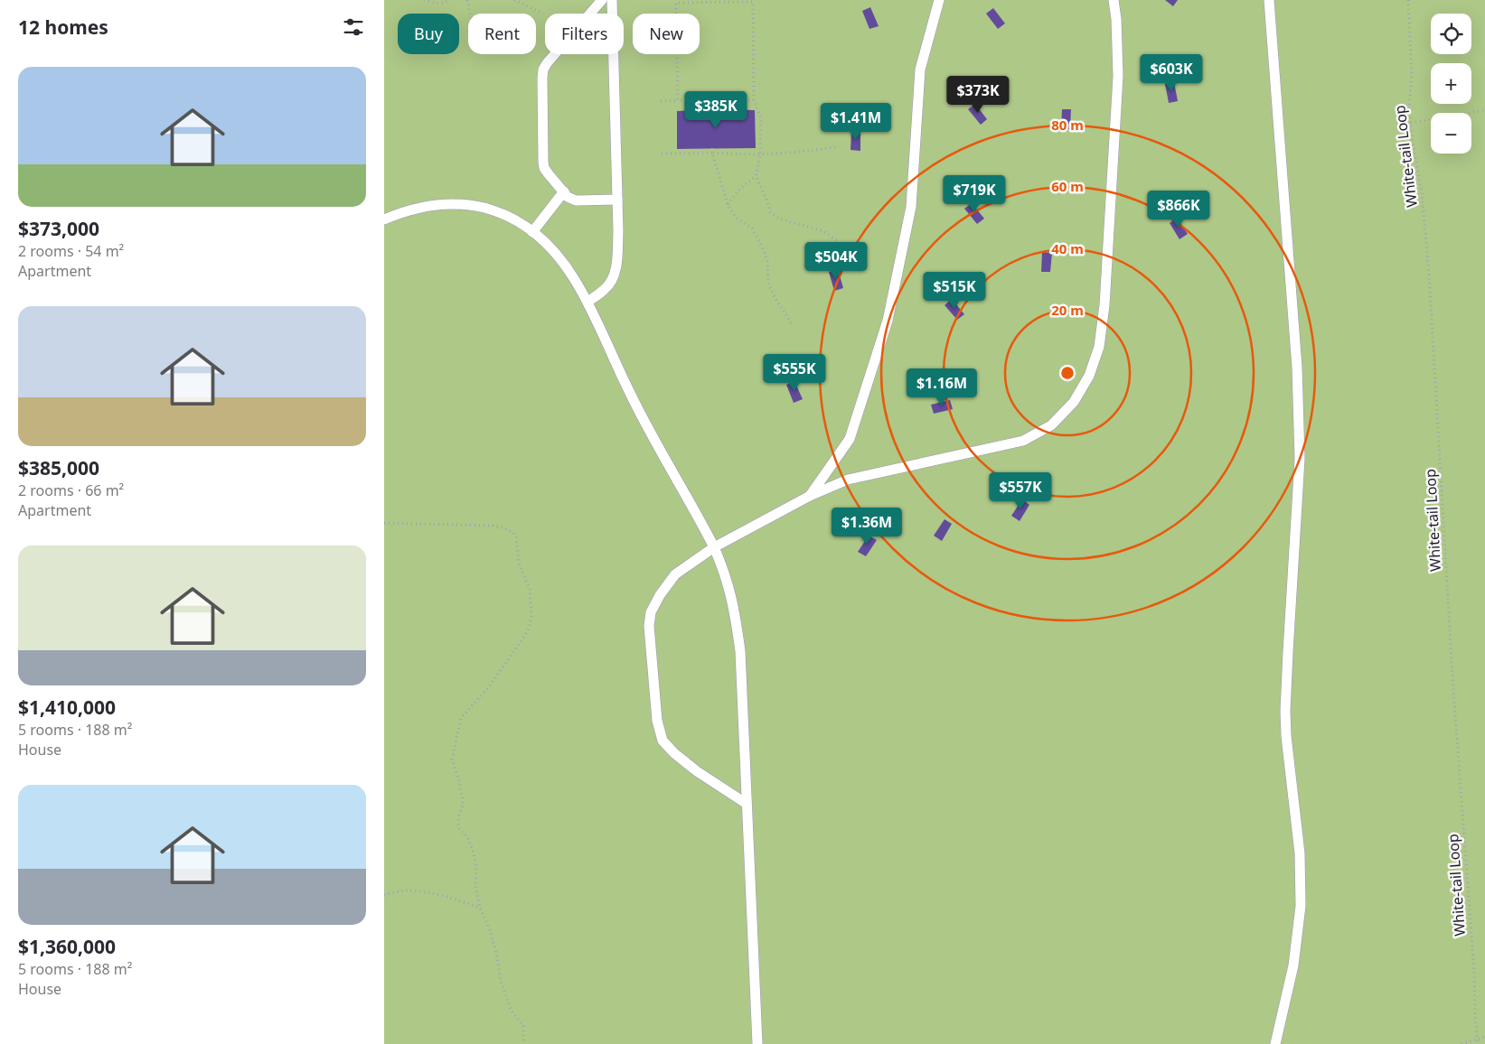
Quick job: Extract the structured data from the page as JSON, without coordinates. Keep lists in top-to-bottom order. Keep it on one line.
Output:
{"streets":{"path":["White-tail Loop"]},"page":{"heading":"12 homes","map_buttons":["+","−"],"chip":["Buy","Rent","Filters","New"],"list":[{"name":"$373,000","note":"2 rooms · 54 m² · Apartment"},{"name":"$385,000","note":"2 rooms · 66 m² · Apartment"},{"name":"$1,410,000","note":"5 rooms · 188 m² · House"},{"name":"$1,360,000","note":"5 rooms · 188 m² · House"}],"price":["$603K","$373K","$385K","$1.41M","$719K","$866K","$504K","$515K","$555K","$1.16M","$557K","$1.36M"]},"rings":["80 m","60 m","40 m","20 m"]}
